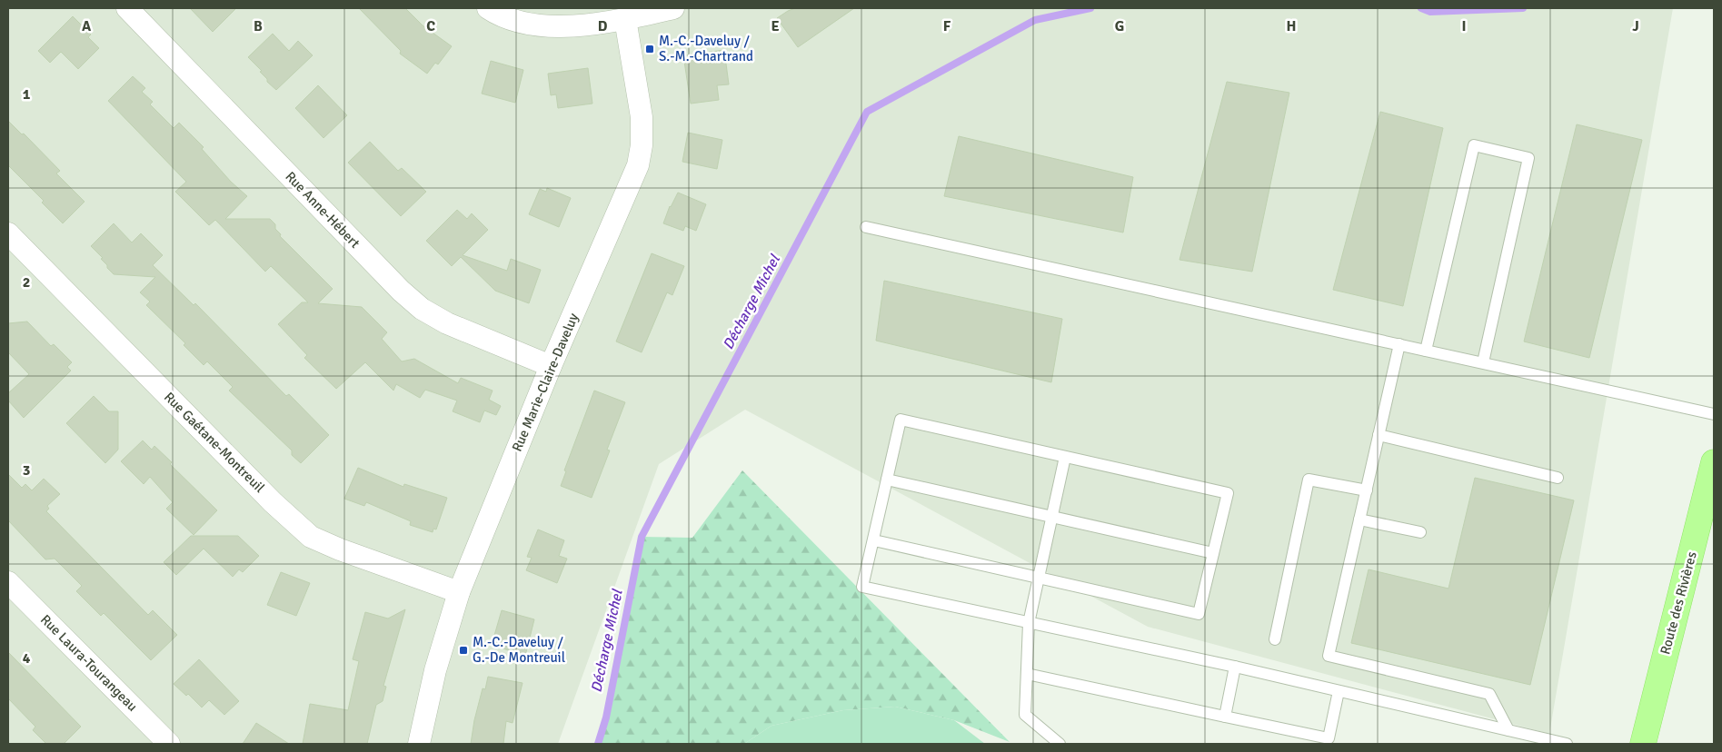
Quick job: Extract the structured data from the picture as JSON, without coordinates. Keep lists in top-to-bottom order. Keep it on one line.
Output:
{"streets":{"main road":["Route des Rivières"],"street":["Rue Anne-Hébert","Rue Marie-Claire-Daveluy","Rue Gaétane-Montreuil","Rue Laura-Tourangeau"]},"crossings":[["Rue Anne-Hébert","Rue Marie-Claire-Daveluy"],["Rue Marie-Claire-Daveluy","Rue Gaétane-Montreuil"]],"water":["Décharge Michel"],"places":{"transit":["M.-C.-Daveluy / S.-M.-Chartrand","M.-C.-Daveluy / G.-De Montreuil"]},"grid":{"columns":["A","B","C","D","E","F","G","H","I","J"],"rows":["1","2","3","4"]}}
